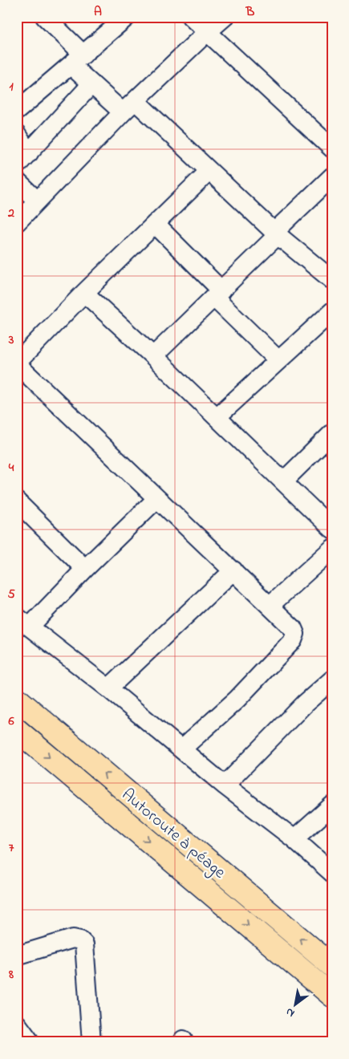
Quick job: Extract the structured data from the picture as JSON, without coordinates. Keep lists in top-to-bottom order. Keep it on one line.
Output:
{"streets":{"highway":["Autoroute à péage"]},"north":"bottom left","grid":{"columns":["A","B"],"rows":["1","2","3","4","5","6","7","8"]}}
